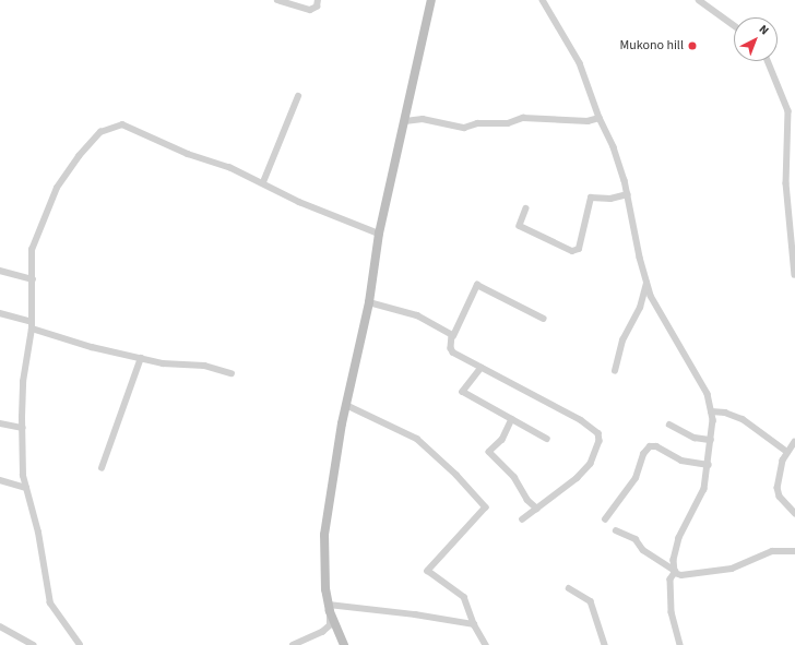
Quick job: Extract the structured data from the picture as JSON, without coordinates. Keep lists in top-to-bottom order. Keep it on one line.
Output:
{"places":["Mukono hill"],"north":"top right"}
